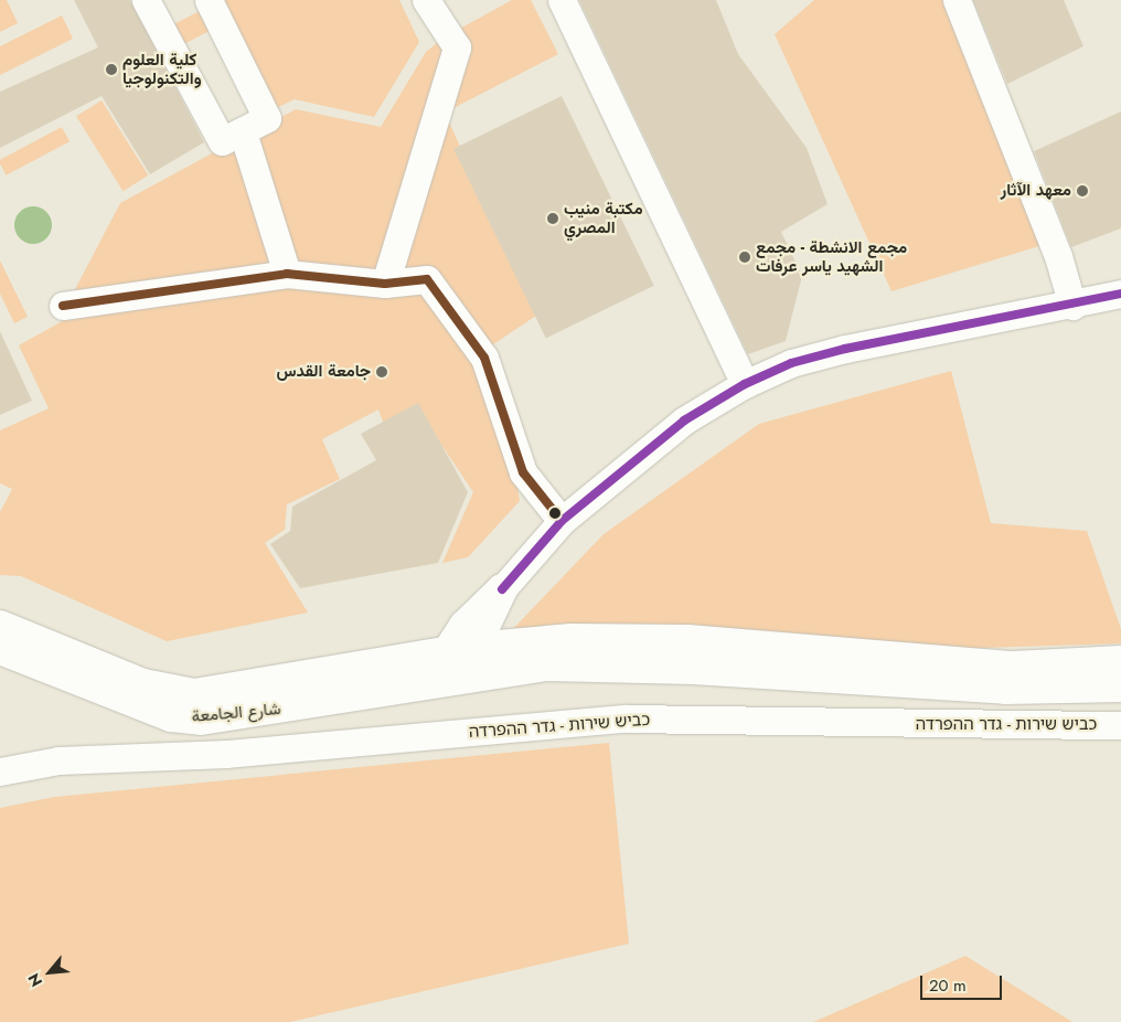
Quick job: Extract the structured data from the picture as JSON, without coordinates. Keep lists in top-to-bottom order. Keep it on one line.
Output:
{"streets":{"main road":["شارع الجامعة"],"street":["כביש שירות - גדר ההפרדה"]},"places":["كلية العلوم والتكنولوجيا","معهد الآثار","مكتبة منيب المصري","مجمع الانشطة - مجمع الشهيد ياسر عرفات","جامعة القدس"],"scale_bar":"20 m","north":"bottom left"}
